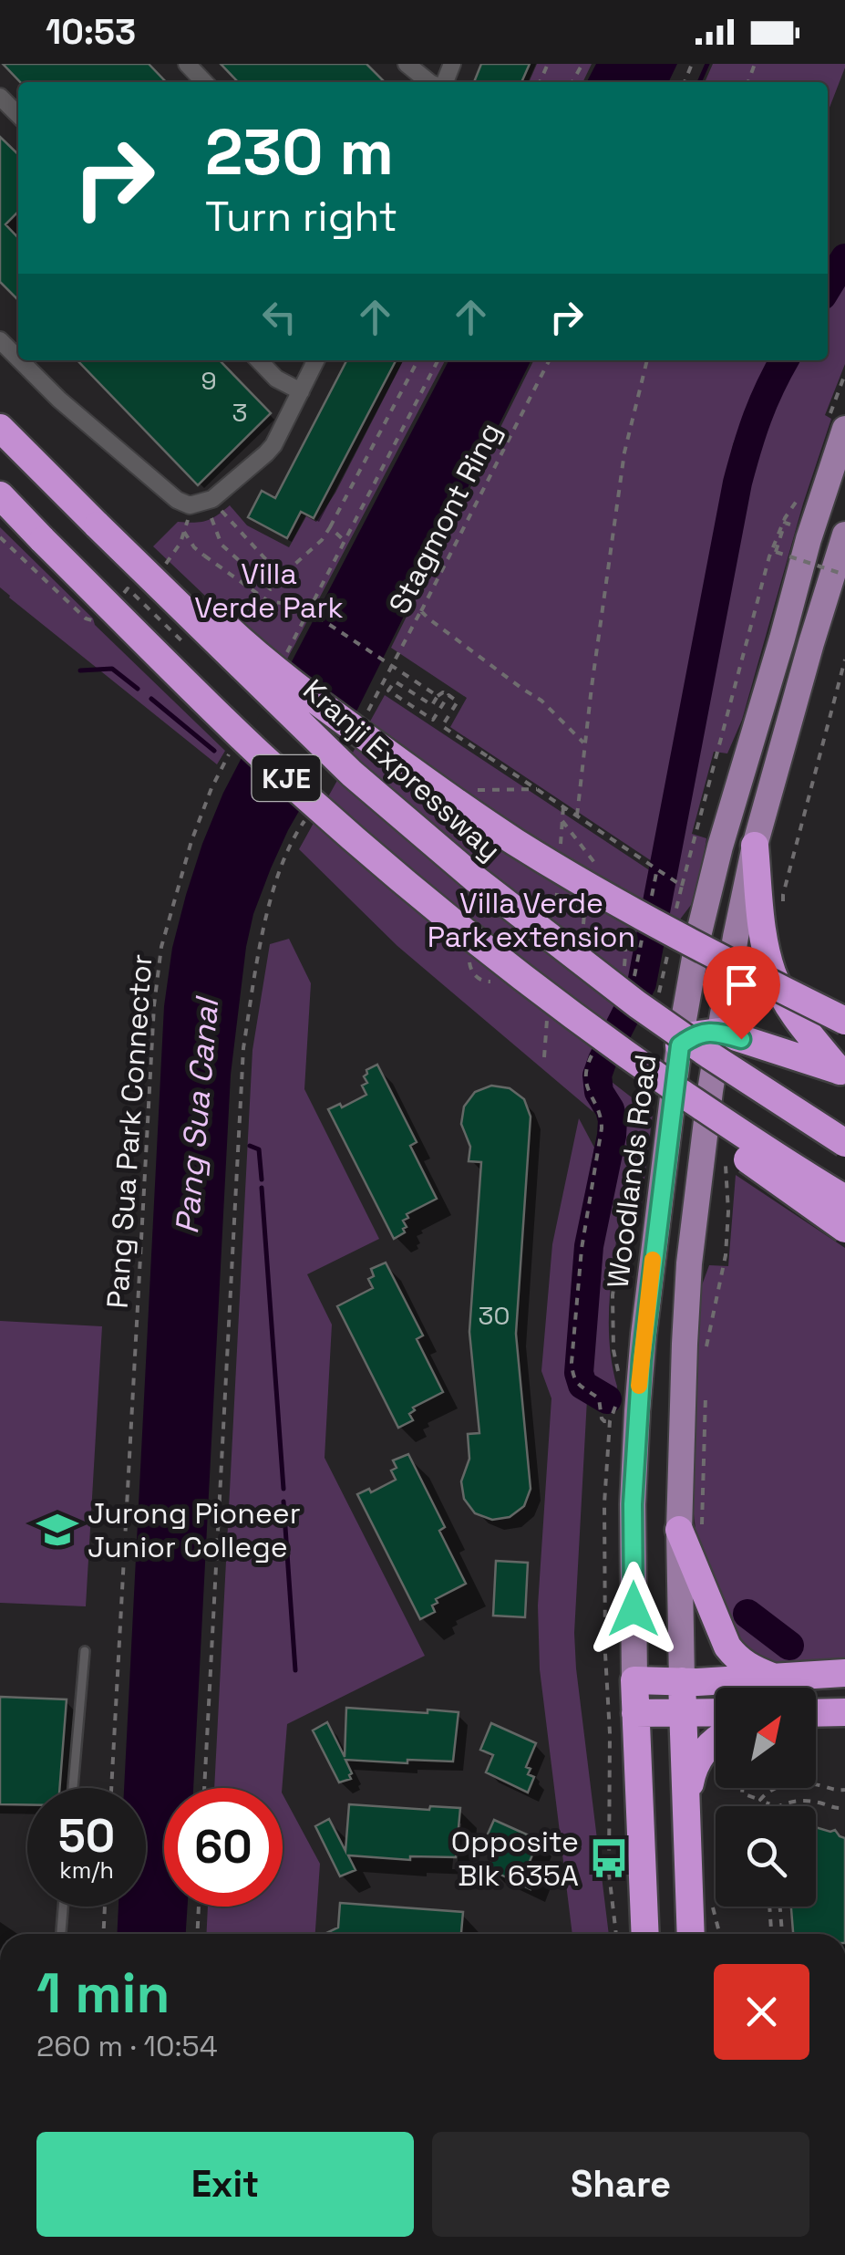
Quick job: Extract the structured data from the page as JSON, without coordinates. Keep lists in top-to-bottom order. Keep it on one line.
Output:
{"streets":{"highway":["Kranji Expressway","KJE","Woodlands Road"],"path":["Stagmont Ring","Pang Sua Park Connector"]},"water":["Pang Sua Canal"],"parks":["Villa Verde Park","Villa Verde Park extension"],"places":{"school or university":["Jurong Pioneer Junior College"],"bus stop":["Opposite Blk 635A"]},"house_numbers":["9","3","30"],"north":"top right","page":{"status":"10:53","turn":["230 m","Turn right"],"speed":"50 km/h","limit":"60","heading":["1 min","260 m · 10:54"],"buttons":["Exit","Share"]}}
